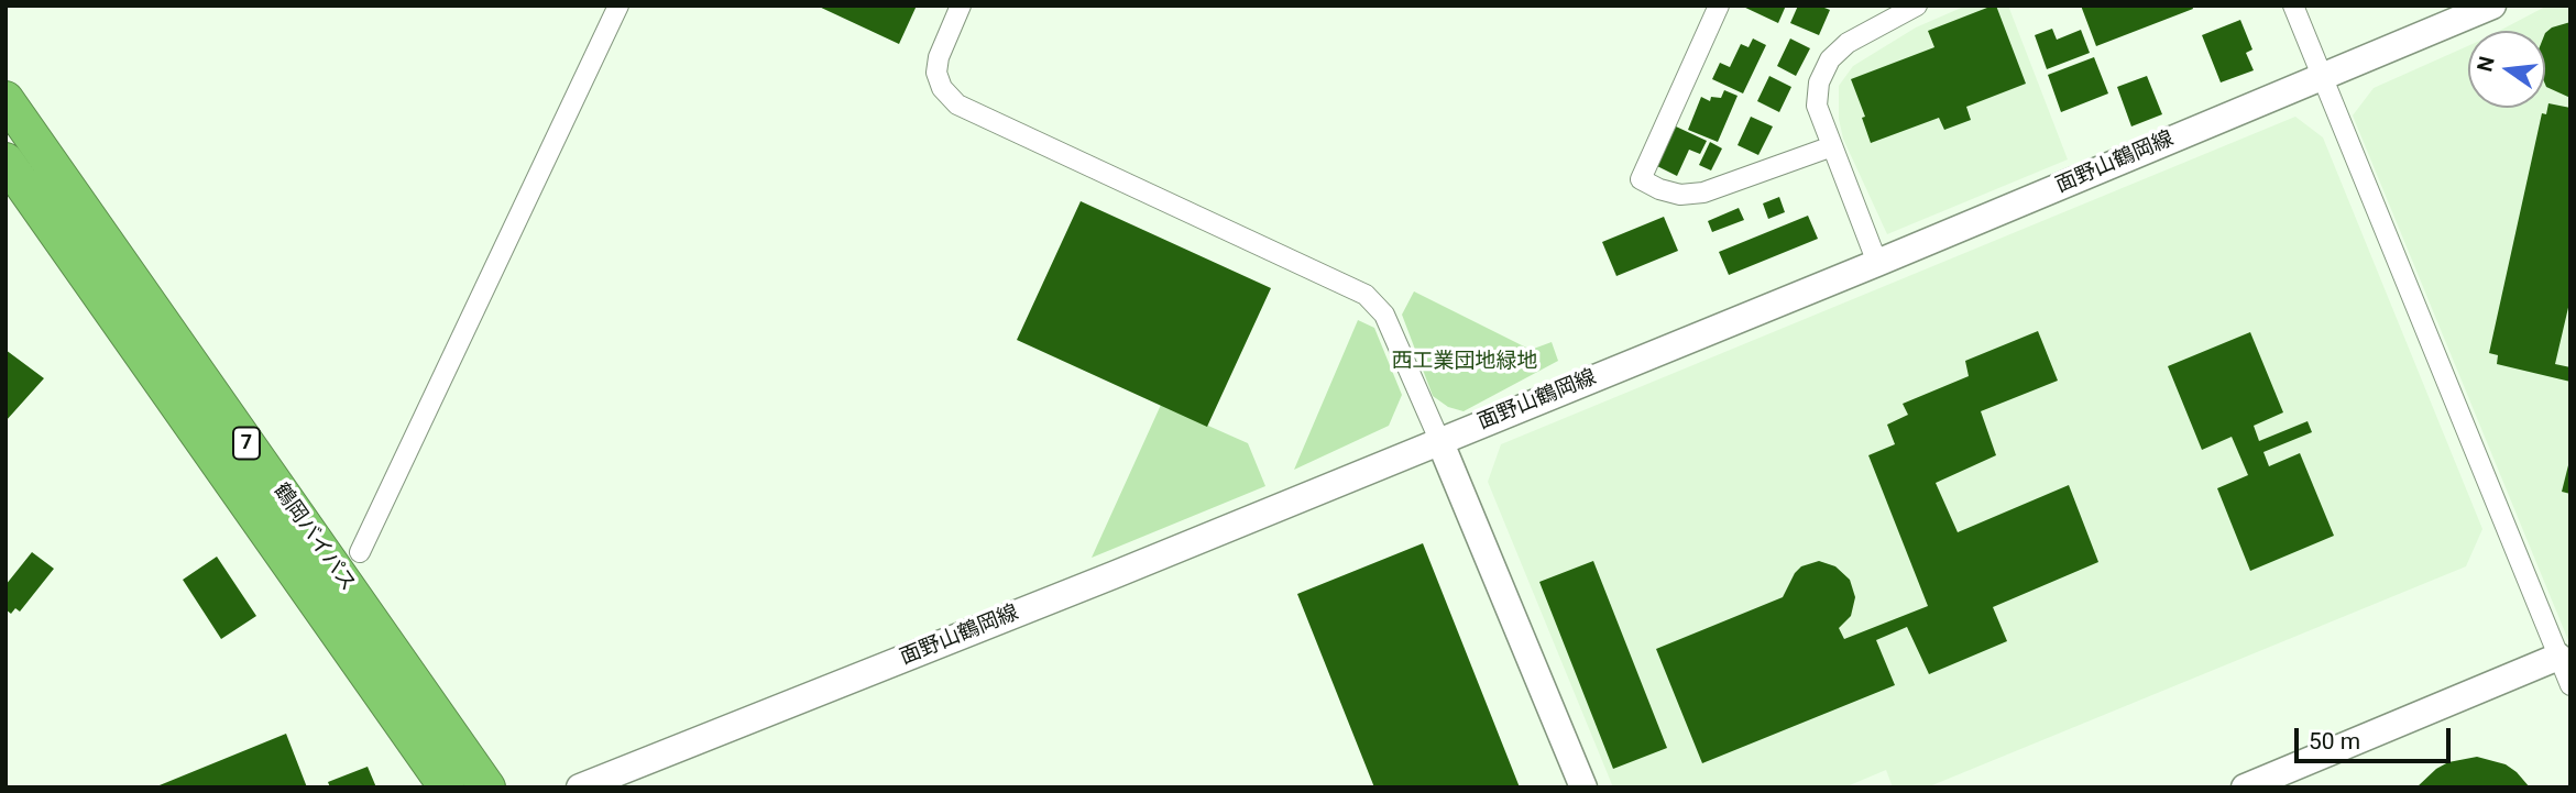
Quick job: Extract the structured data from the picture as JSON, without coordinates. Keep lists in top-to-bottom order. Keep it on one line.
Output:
{"streets":{"highway":["7","鶴岡バイパス"],"main road":["面野山鶴岡線"]},"parks":["西工業団地緑地"],"scale_bar":"50 m","north":"left"}
